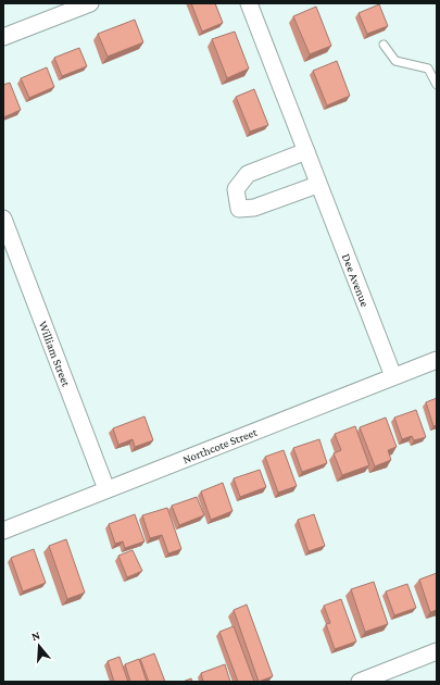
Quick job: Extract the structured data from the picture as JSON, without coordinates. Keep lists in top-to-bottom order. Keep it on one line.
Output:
{"streets":{"street":["Dee Avenue","William Street","Northcote Street"]},"crossings":[["Dee Avenue","Northcote Street"],["William Street","Northcote Street"]],"north":"top"}
